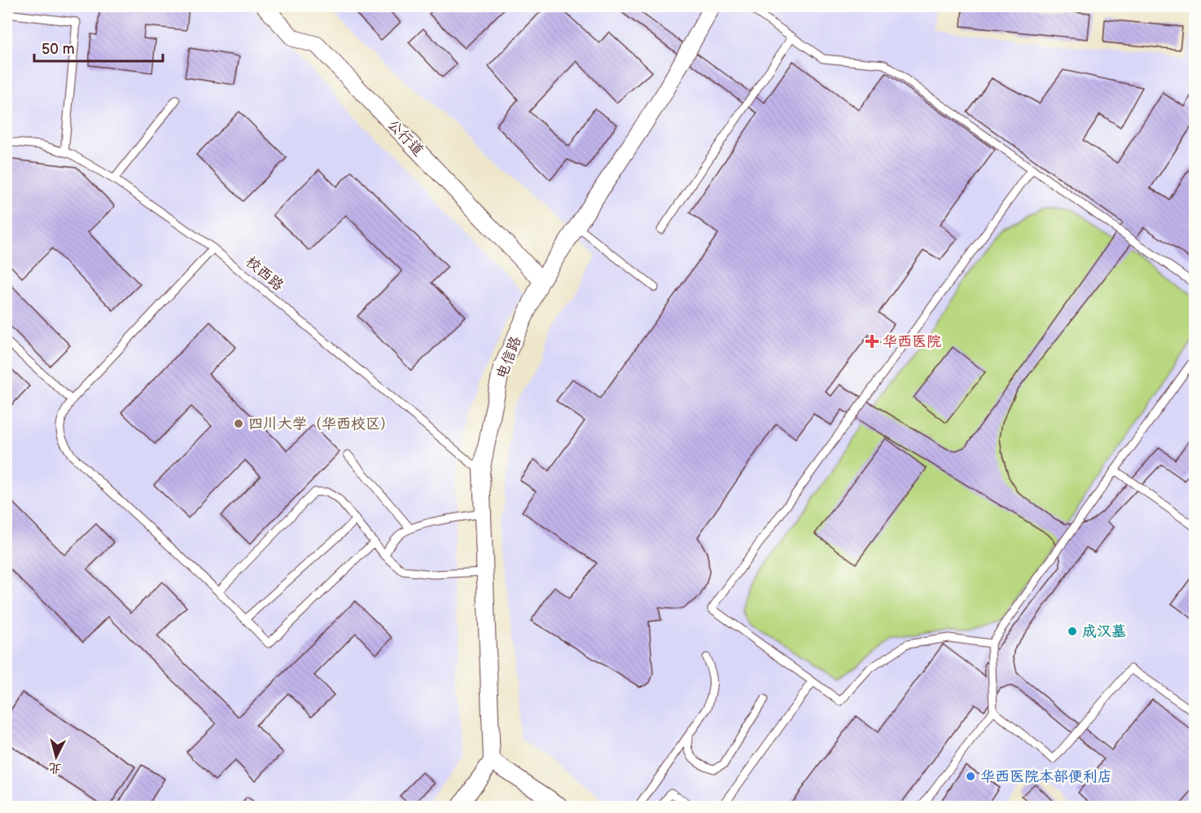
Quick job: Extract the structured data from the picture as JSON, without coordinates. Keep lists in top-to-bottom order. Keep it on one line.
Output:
{"streets":{"street":["公行道","电信路"],"lane":["校西路"]},"crossings":[["公行道","电信路"],["校西路","电信路"]],"places":{"health":["华西医院"],"other":["四川大学（华西校区）","成汉墓","华西医院本部便利店"]},"scale_bar":"50 m","north":"bottom"}
